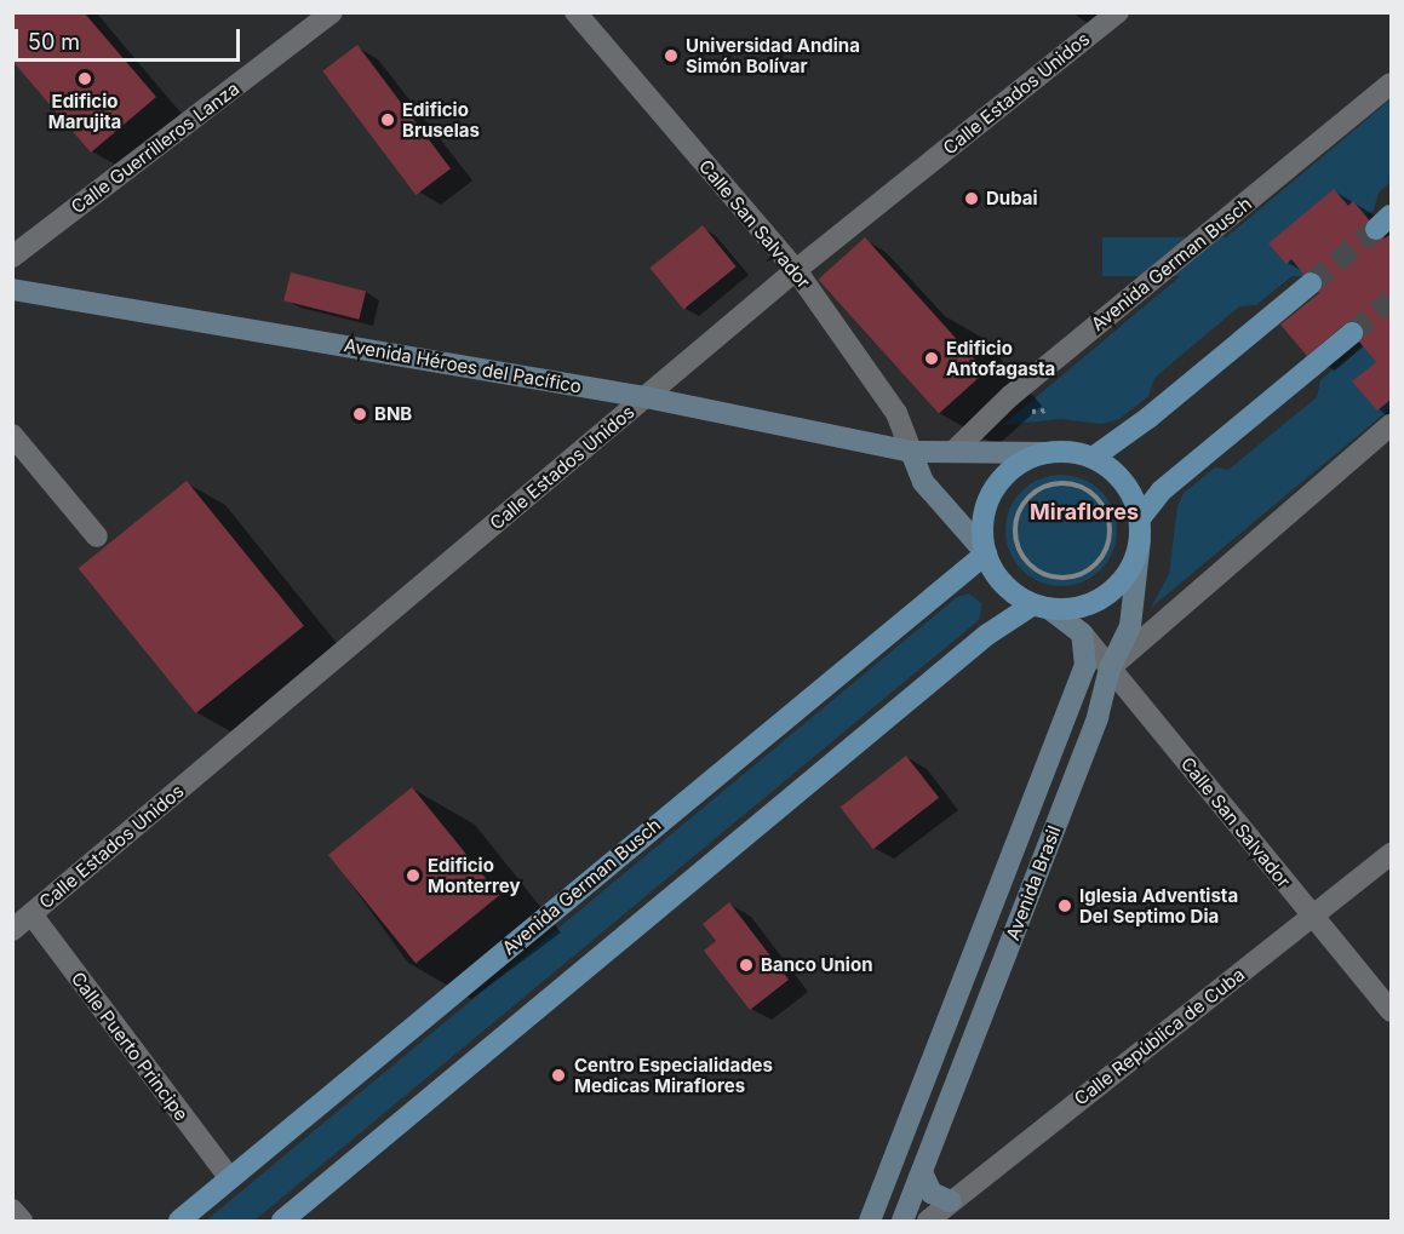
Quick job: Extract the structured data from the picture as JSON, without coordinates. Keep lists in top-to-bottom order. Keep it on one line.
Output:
{"streets":{"main road":["Avenida German Busch","Avenida Héroes del Pacífico","Avenida Brasil"],"street":["Calle Estados Unidos","Calle Guerrilleros Lanza","Calle San Salvador","Calle República de Cuba","Calle Puerto Principe"]},"crossings":[["Calle Estados Unidos","Calle San Salvador"],["Calle Estados Unidos","Avenida Héroes del Pacífico"],["Calle Estados Unidos","Calle Puerto Principe"],["Calle San Salvador","Avenida Héroes del Pacífico"],["Calle San Salvador","Avenida Brasil"],["Calle San Salvador","Calle República de Cuba"],["Avenida German Busch","Avenida Héroes del Pacífico"],["Avenida German Busch","Calle Puerto Principe"]],"districts":["Miraflores"],"places":["Universidad Andina Simón Bolívar","Edificio Marujita","Edificio Bruselas","Dubai","Edificio Antofagasta","BNB","Edificio Monterrey","Iglesia Adventista Del Septimo Dia","Banco Union","Centro Especialidades Medicas Miraflores"],"scale_bar":"50 m"}
